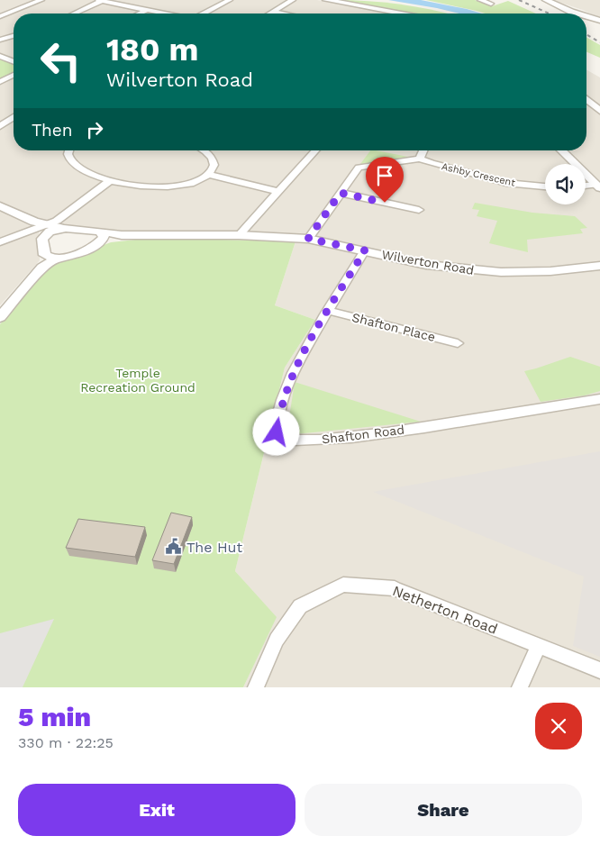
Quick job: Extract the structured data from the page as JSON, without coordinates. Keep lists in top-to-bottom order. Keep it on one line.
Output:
{"streets":{"street":["Ashby Crescent","Wilverton Road","Shafton Place","Shafton Road","Netherton Road"]},"crossings":[["Wilverton Road","Shafton Road"],["Shafton Place","Shafton Road"]],"parks":["Temple Recreation Ground"],"places":{"public building":["The Hut"]},"page":{"turn":["180 m","Wilverton Road"],"then":"Then","heading":["5 min","330 m · 22:25"],"buttons":["Exit","Share"]}}
